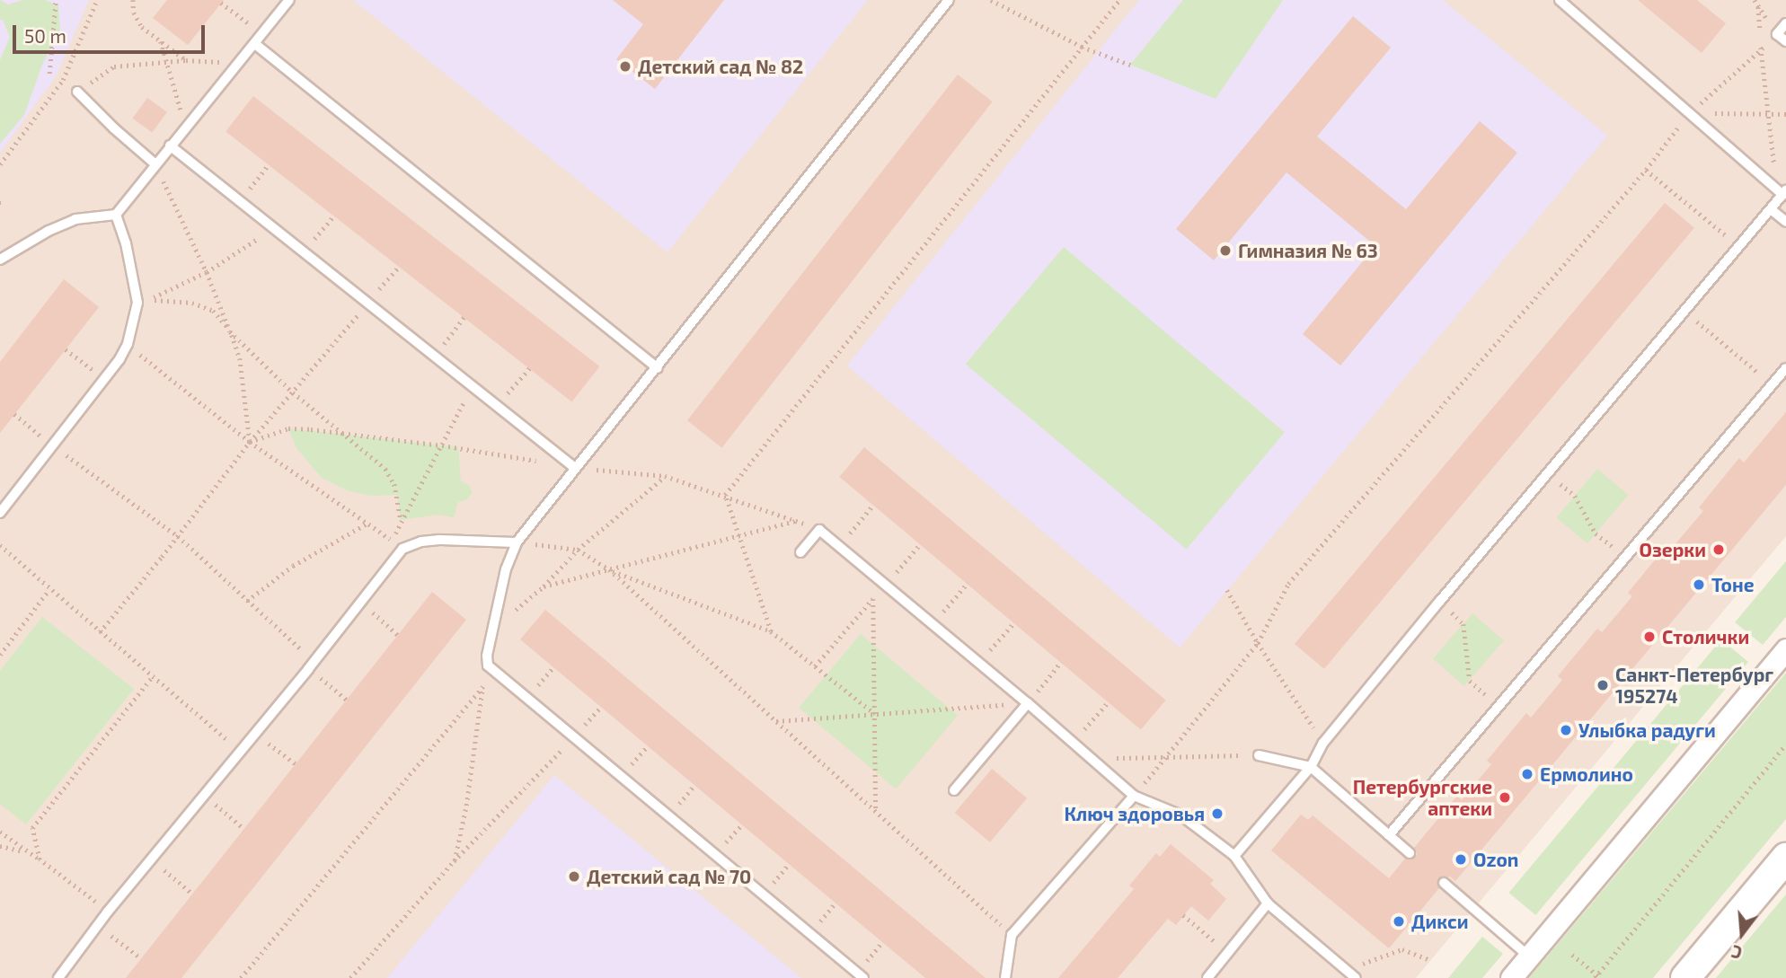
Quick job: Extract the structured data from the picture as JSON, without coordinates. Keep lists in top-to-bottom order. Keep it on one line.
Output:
{"places":["Детский сад № 82","Гимназия № 63","Озерки","Тоне","Столички","Санкт-Петербург 195274","Улыбка радуги","Ермолино","Петербургские аптеки","Ключ здоровья","Ozon","Детский сад № 70","Дикси"],"scale_bar":"50 m","north":"bottom"}
